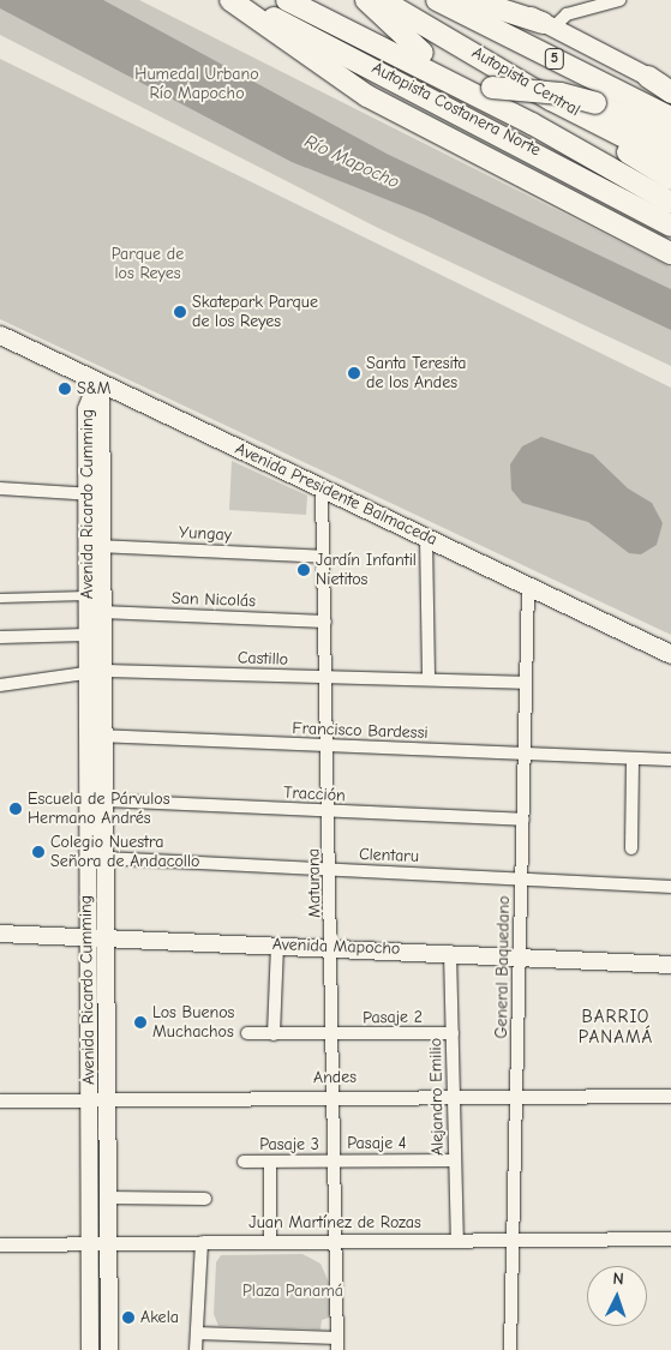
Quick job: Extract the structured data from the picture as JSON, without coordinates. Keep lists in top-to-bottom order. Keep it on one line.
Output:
{"streets":{"highway":["5","Autopista Central","Autopista Costanera Norte"],"main road":["Avenida Presidente Balmaceda","Avenida Ricardo Cumming","Avenida Mapocho"],"street":["Yungay","San Nicolás","Castillo","Francisco Bardessi","Tracción","Clentaru","Maturana","General Baquedano","Pasaje 2","Andes","Alejandro Emilio","Pasaje 4","Pasaje 3","Juan Martínez de Rozas"]},"crossings":[["Avenida Presidente Balmaceda","Avenida Ricardo Cumming"],["Avenida Presidente Balmaceda","Maturana"],["Avenida Presidente Balmaceda","General Baquedano"],["Avenida Ricardo Cumming","Yungay"],["Avenida Ricardo Cumming","San Nicolás"],["Avenida Ricardo Cumming","Castillo"],["Avenida Ricardo Cumming","Francisco Bardessi"],["Avenida Ricardo Cumming","Tracción"],["Avenida Ricardo Cumming","Clentaru"],["Avenida Ricardo Cumming","Avenida Mapocho"],["Avenida Ricardo Cumming","Andes"],["Avenida Ricardo Cumming","Juan Martínez de Rozas"],["Yungay","Maturana"],["San Nicolás","Maturana"],["Castillo","Maturana"],["Castillo","General Baquedano"],["Francisco Bardessi","Maturana"],["Francisco Bardessi","General Baquedano"],["Tracción","Maturana"],["Tracción","General Baquedano"],["Clentaru","Maturana"],["Clentaru","General Baquedano"],["Maturana","Avenida Mapocho"],["Maturana","Pasaje 2"],["Maturana","Andes"],["Maturana","Pasaje 4"],["Maturana","Pasaje 3"],["Maturana","Juan Martínez de Rozas"],["Avenida Mapocho","General Baquedano"],["Avenida Mapocho","Alejandro Emilio"],["General Baquedano","Andes"],["General Baquedano","Juan Martínez de Rozas"],["Pasaje 2","Alejandro Emilio"],["Andes","Alejandro Emilio"],["Alejandro Emilio","Pasaje 4"],["Alejandro Emilio","Juan Martínez de Rozas"],["Pasaje 4","Pasaje 3"]],"districts":["BARRIO PANAMÁ"],"water":["Río Mapocho"],"parks":["Humedal Urbano Río Mapocho","Parque de los Reyes","Plaza Panamá"],"places":["Skatepark Parque de los Reyes","Santa Teresita de los Andes","S&M","Jardín Infantil Nietitos","Escuela de Párvulos Hermano Andrés","Colegio Nuestra Señora de Andacollo","Los Buenos Muchachos","Akela"],"north":"top"}
